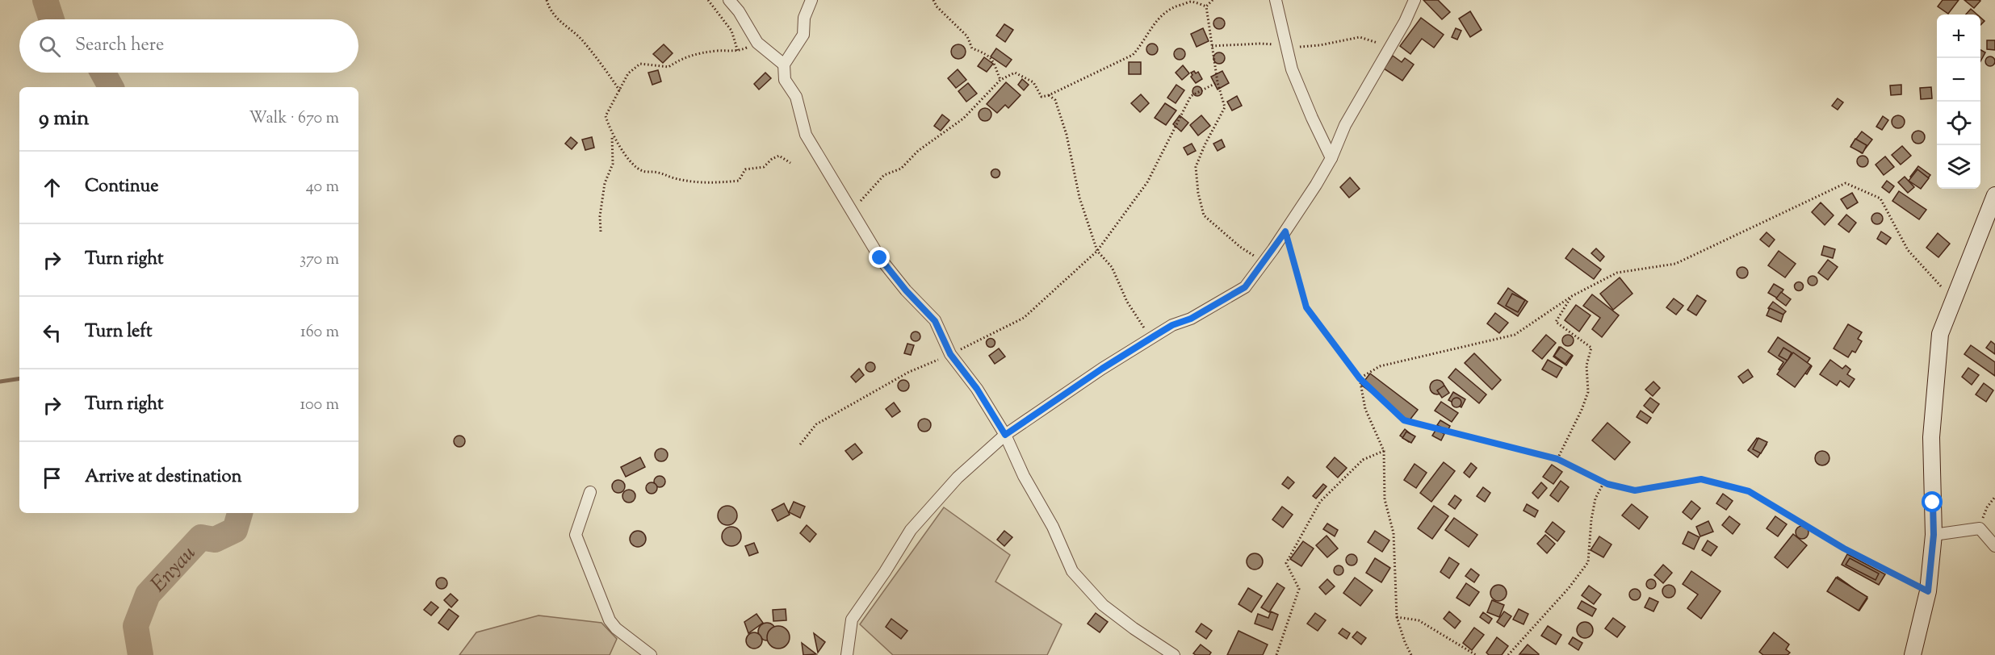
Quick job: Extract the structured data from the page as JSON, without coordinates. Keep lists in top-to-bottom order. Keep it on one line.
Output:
{"water":["Enyau"],"page":{"map_buttons":["+","−"],"search":"Search here","heading":["9 min","Walk · 670 m"],"list":[["Continue","40 m"],["Turn right","370 m"],["Turn left","160 m"],["Turn right","100 m"],"Arrive at destination"]}}
